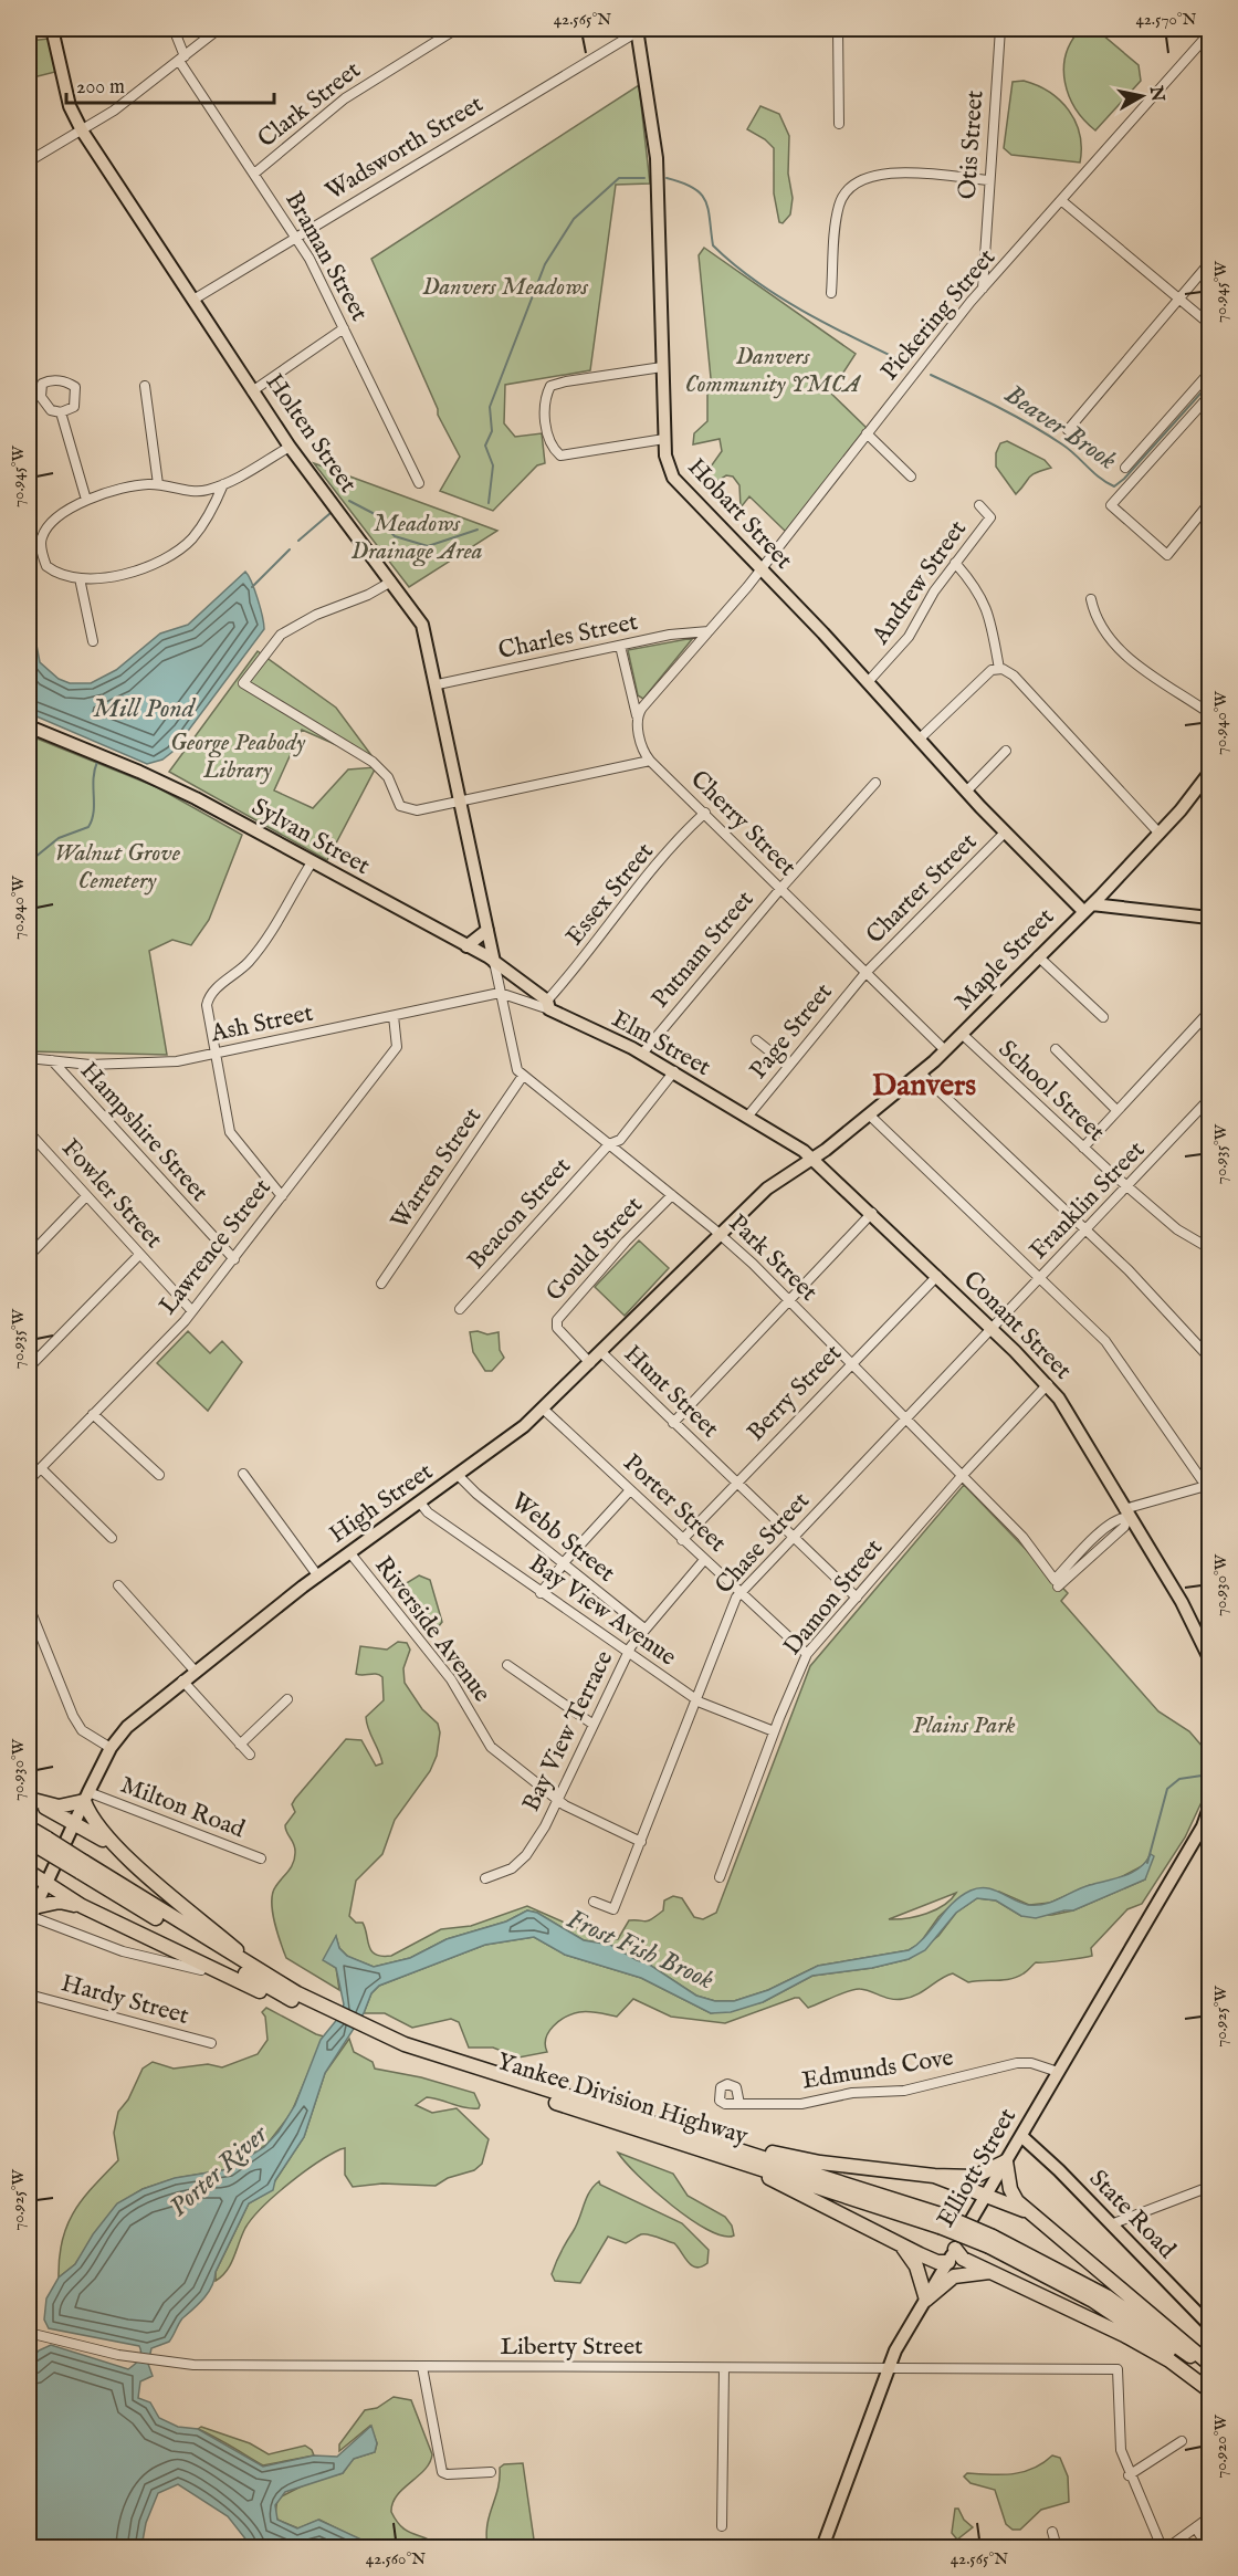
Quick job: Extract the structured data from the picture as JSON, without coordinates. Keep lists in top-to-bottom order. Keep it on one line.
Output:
{"streets":{"highway":["Yankee Division Highway"],"main road":["Holten Street","Hobart Street","Sylvan Street","Maple Street","Elm Street","Conant Street","High Street","Elliott Street","State Road"],"street":["Clark Street","Otis Street","Wadsworth Street","Braman Street","Pickering Street","Andrew Street","Charles Street","Cherry Street","Charter Street","Essex Street","Putnam Street","Ash Street","Page Street","School Street","Hampshire Street","Warren Street","Fowler Street","Franklin Street","Beacon Street","Lawrence Street","Gould Street","Park Street","Hunt Street","Berry Street","Porter Street","Webb Street","Chase Street","Damon Street","Bay View Avenue","Riverside Avenue","Bay View Terrace","Milton Road","Hardy Street","Edmunds Cove","Liberty Street"]},"crossings":[["Clark Street","Braman Street"],["Otis Street","Pickering Street"],["Wadsworth Street","Braman Street"],["Wadsworth Street","Holten Street"],["Wadsworth Street","Hobart Street"],["Pickering Street","Hobart Street"],["Pickering Street","Charles Street"],["Holten Street","Charles Street"],["Holten Street","Sylvan Street"],["Holten Street","Elm Street"],["Holten Street","Park Street"],["Hobart Street","Andrew Street"],["Hobart Street","Charter Street"],["Hobart Street","Maple Street"],["Cherry Street","Charter Street"],["Cherry Street","Essex Street"],["Cherry Street","Putnam Street"],["Cherry Street","Maple Street"],["Cherry Street","Page Street"],["Sylvan Street","Elm Street"],["Sylvan Street","Park Street"],["Charter Street","Page Street"],["Essex Street","Elm Street"],["Putnam Street","Elm Street"],["Maple Street","Elm Street"],["Maple Street","School Street"],["Maple Street","Conant Street"],["Maple Street","High Street"],["Ash Street","Hampshire Street"],["Ash Street","Lawrence Street"],["Ash Street","Park Street"],["Page Street","Elm Street"],["Elm Street","Beacon Street"],["Elm Street","Park Street"],["Elm Street","Conant Street"],["Elm Street","High Street"],["School Street","Franklin Street"],["Hampshire Street","Lawrence Street"],["Warren Street","Park Street"],["Fowler Street","Lawrence Street"],["Franklin Street","Conant Street"],["Franklin Street","Chase Street"],["Beacon Street","Park Street"],["Gould Street","Park Street"],["Gould Street","High Street"],["Park Street","Conant Street"],["Park Street","Berry Street"],["Park Street","High Street"],["Park Street","Chase Street"],["Park Street","Damon Street"],["Conant Street","Berry Street"],["Conant Street","High Street"],["Conant Street","Chase Street"],["Conant Street","Damon Street"],["Hunt Street","Berry Street"],["Hunt Street","High Street"],["Hunt Street","Chase Street"],["Hunt Street","Damon Street"],["Berry Street","Porter Street"],["High Street","Porter Street"],["High Street","Webb Street"],["High Street","Bay View Avenue"],["High Street","Riverside Avenue"],["High Street","Milton Road"],["Porter Street","Chase Street"],["Porter Street","Damon Street"],["Porter Street","Bay View Terrace"],["Webb Street","Bay View Terrace"],["Chase Street","Bay View Avenue"],["Chase Street","Riverside Avenue"],["Damon Street","Bay View Avenue"],["Bay View Avenue","Bay View Terrace"],["Riverside Avenue","Bay View Terrace"],["Edmunds Cove","Elliott Street"],["Elliott Street","State Road"],["Elliott Street","Liberty Street"]],"districts":["Danvers"],"water":["Beaver Brook","Mill Pond","Frost Fish Brook","Porter River"],"parks":["Danvers Meadows","Danvers Community YMCA","Meadows Drainage Area","George Peabody Library","Walnut Grove Cemetery","Plains Park"],"scale_bar":"200 m","north":"right","coordinates":["42.565°N","42.570°N","70.945°W","70.940°W","70.935°W","70.930°W","70.925°W","70.920°W","42.560°N"]}
